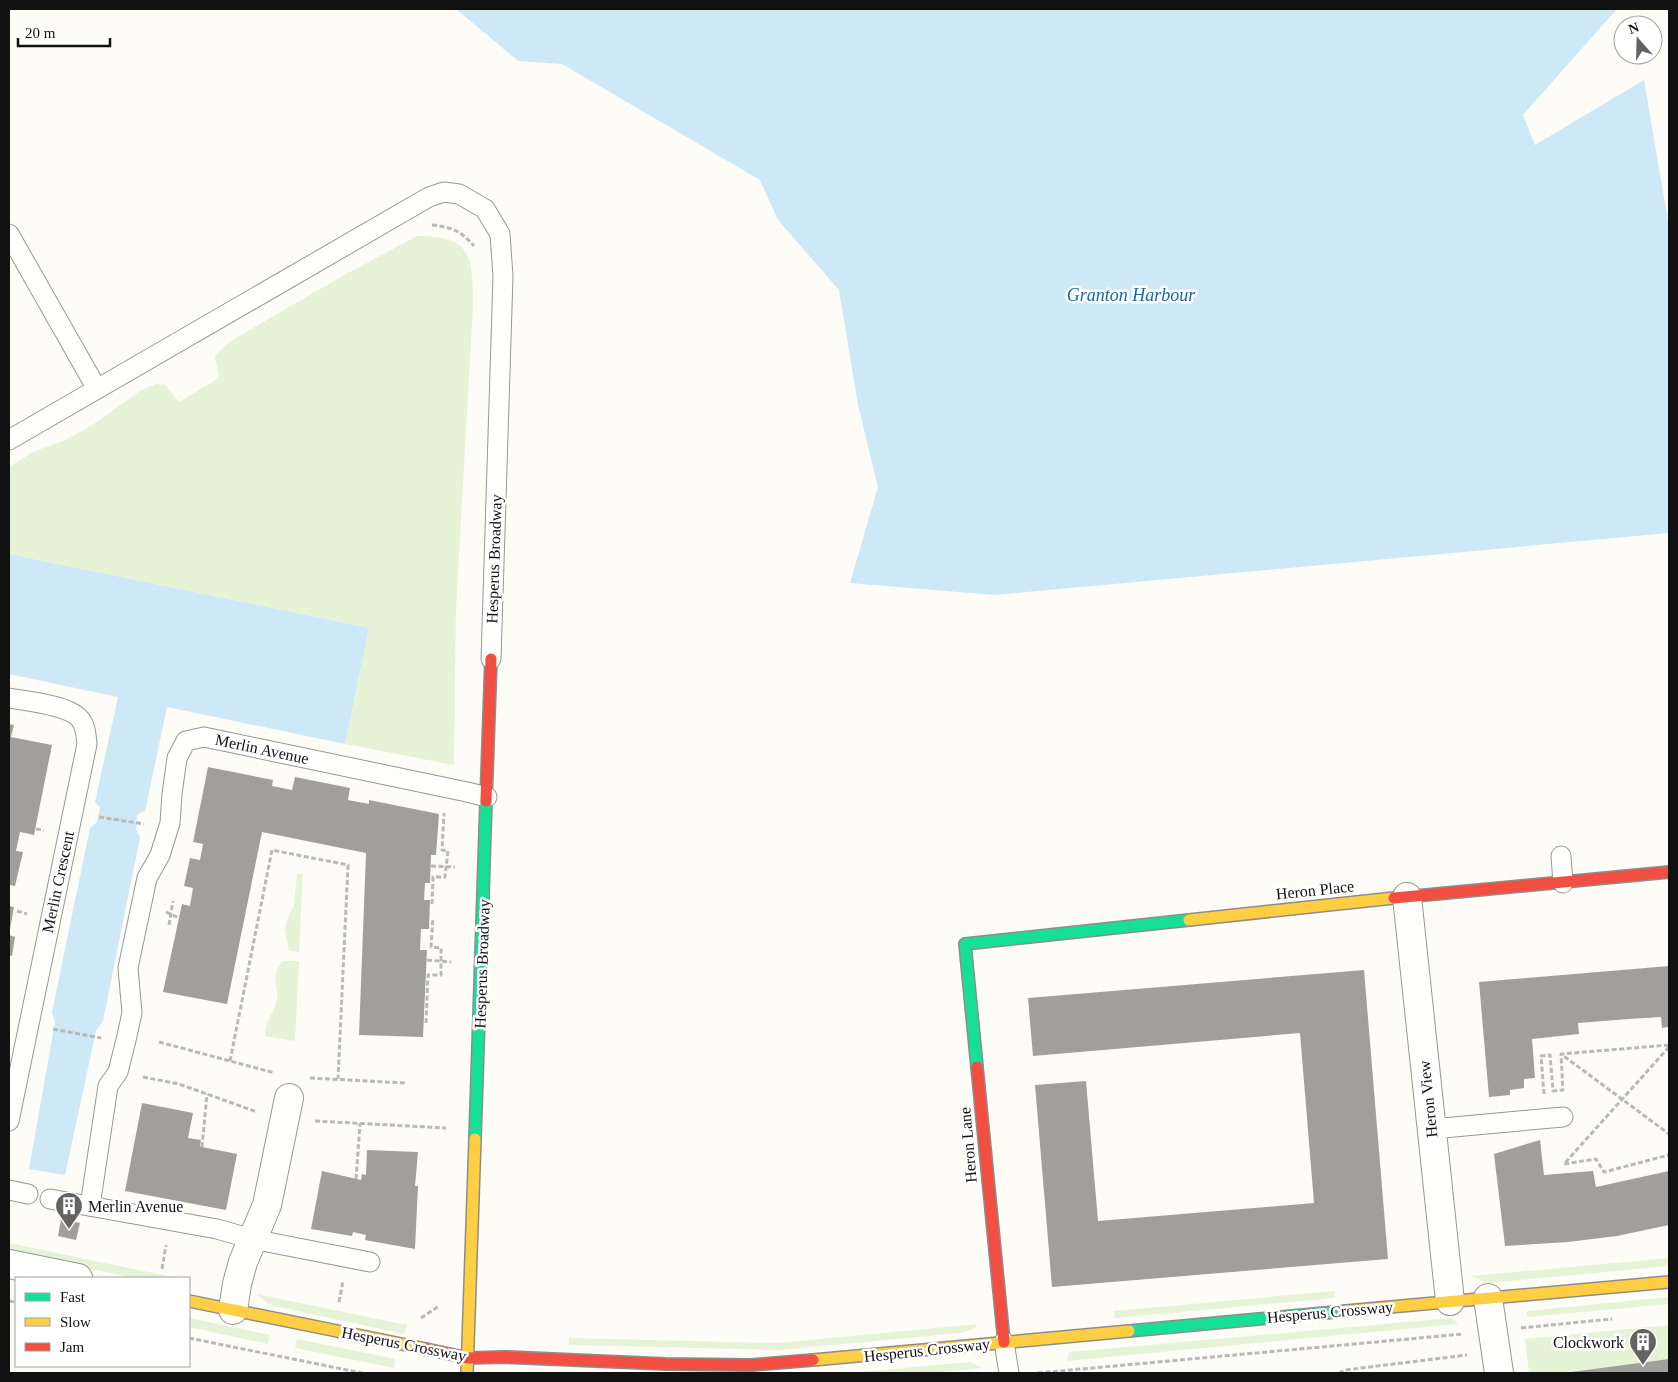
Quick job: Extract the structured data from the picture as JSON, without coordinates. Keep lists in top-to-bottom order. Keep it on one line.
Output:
{"streets":{"street":["Hesperus Broadway","Heron Place","Heron View","Heron Lane","Hesperus Crossway"],"lane":["Merlin Avenue","Merlin Crescent"]},"crossings":[["Hesperus Broadway","Merlin Avenue"],["Hesperus Broadway","Hesperus Crossway"],["Heron Place","Heron View"],["Heron Place","Heron Lane"],["Heron View","Hesperus Crossway"],["Heron Lane","Hesperus Crossway"]],"water":["Granton Harbour"],"places":{"building":["Merlin Avenue","Clockwork"]},"legend":["Fast","Slow","Jam"],"scale_bar":"20 m","north":"top"}
